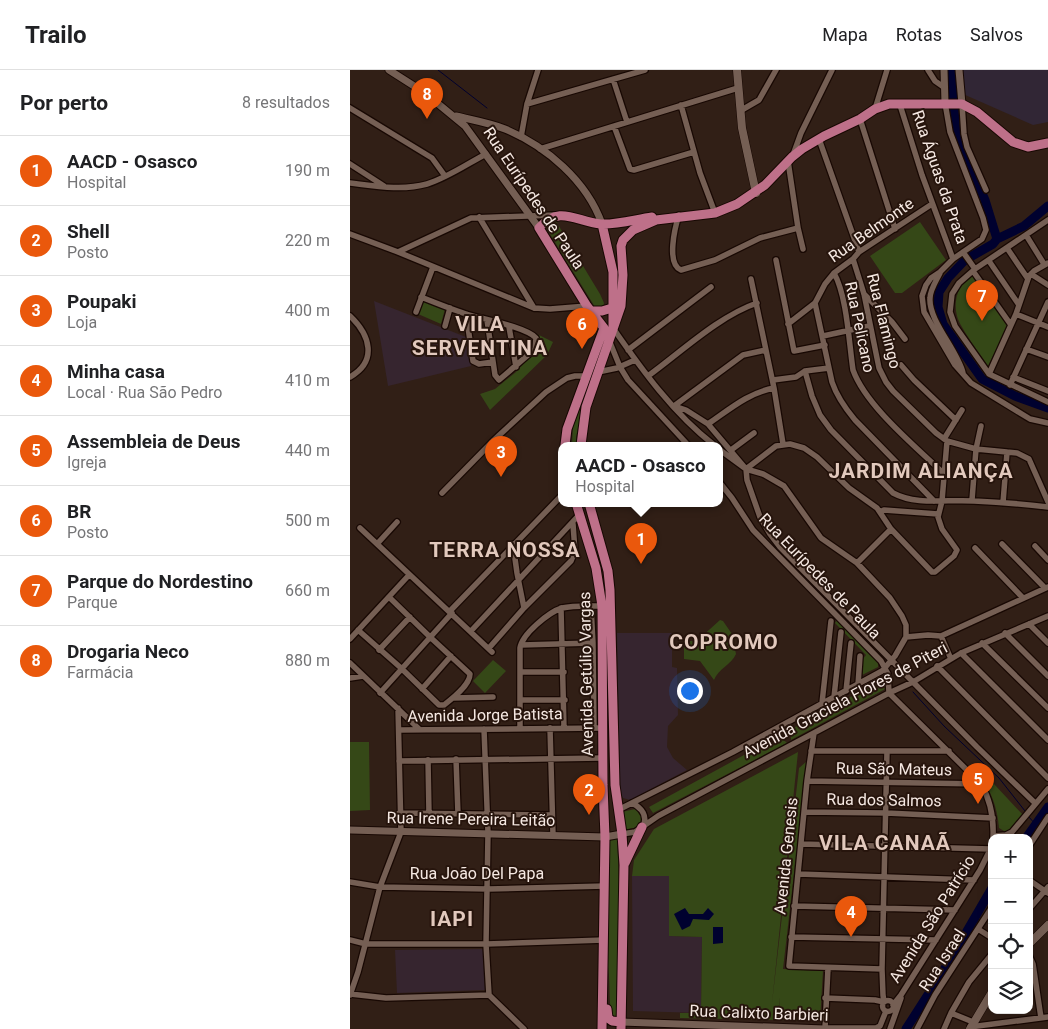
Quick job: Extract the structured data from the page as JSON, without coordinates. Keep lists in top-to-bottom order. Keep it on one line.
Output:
{"streets":{"main road":["Rua Eurípedes de Paula","Avenida Getúlio Vargas"],"street":["Rua Águas da Prata","Rua Belmonte","Rua Flamingo","Rua Pelicano","Avenida Graciela Flores de Piteri","Avenida Jorge Batista","Rua São Mateus","Rua dos Salmos","Rua Irene Pereira Leitão","Avenida Genesis","Rua João Del Papa","Avenida São Patrício","Rua Israel","Rua Calixto Barbieri"]},"crossings":[["Rua Águas da Prata","Rua Belmonte"],["Rua Eurípedes de Paula","Avenida Graciela Flores de Piteri"],["Rua Belmonte","Rua Flamingo"],["Rua Belmonte","Rua Pelicano"],["Avenida Getúlio Vargas","Avenida Graciela Flores de Piteri"],["Avenida Getúlio Vargas","Avenida Jorge Batista"],["Avenida Getúlio Vargas","Rua Irene Pereira Leitão"],["Avenida Getúlio Vargas","Rua João Del Papa"],["Avenida Getúlio Vargas","Rua Calixto Barbieri"],["Avenida Graciela Flores de Piteri","Rua Irene Pereira Leitão"],["Avenida Graciela Flores de Piteri","Avenida Genesis"],["Rua São Mateus","Avenida Genesis"],["Rua dos Salmos","Avenida Genesis"],["Avenida São Patrício","Rua Calixto Barbieri"]],"districts":["VILA SERVENTINA","JARDIM ALIANÇA","TERRA NOSSA","COPROMO","VILA CANAÃ","IAPI"],"page":{"header":"Trailo","nav":["Mapa","Rotas","Salvos"],"heading":["Por perto","8 resultados"],"pins":["8","7","6","3","1","5","2","4"],"list":[{"mark":"1","name":"AACD - Osasco","note":"Hospital","value":"190 m"},{"mark":"2","name":"Shell","note":"Posto","value":"220 m"},{"mark":"3","name":"Poupaki","note":"Loja","value":"400 m"},{"mark":"4","name":"Minha casa","note":"Local · Rua São Pedro","value":"410 m"},{"mark":"5","name":"Assembleia de Deus","note":"Igreja","value":"440 m"},{"mark":"6","name":"BR","note":"Posto","value":"500 m"},{"mark":"7","name":"Parque do Nordestino","note":"Parque","value":"660 m"},{"mark":"8","name":"Drogaria Neco","note":"Farmácia","value":"880 m"}],"popup":["AACD - Osasco","Hospital"],"map_buttons":["+","−"]}}
